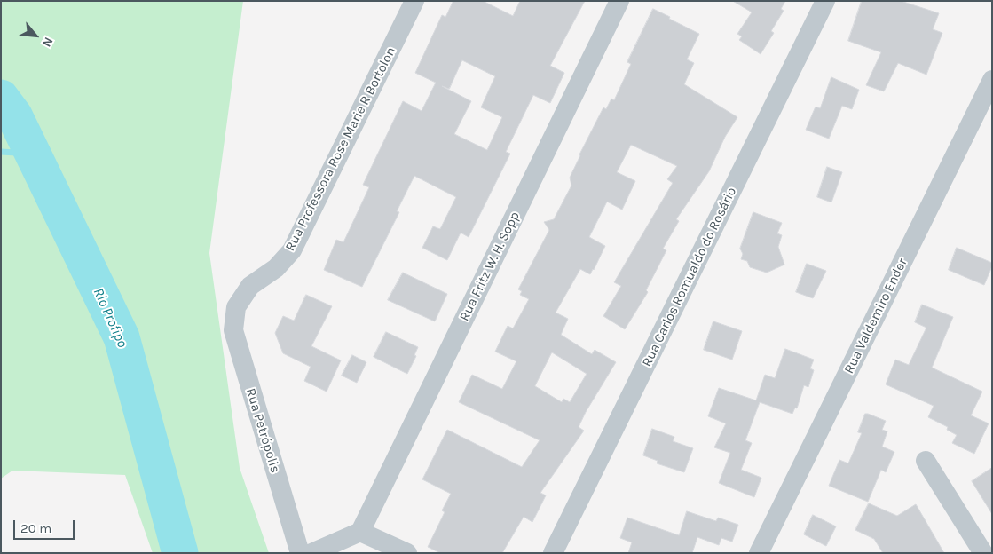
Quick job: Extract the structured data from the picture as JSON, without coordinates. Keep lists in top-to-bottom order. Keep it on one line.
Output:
{"streets":{"street":["Rua Professora Rose Marie R Bortolon","Rua Fritz W. H. Sopp","Rua Carlos Romualdo do Rosário","Rua Valdemiro Ender","Rua Petrópolis"]},"crossings":[["Rua Professora Rose Marie R Bortolon","Rua Petrópolis"]],"water":["Rio Profipo"],"scale_bar":"20 m","north":"bottom right"}
